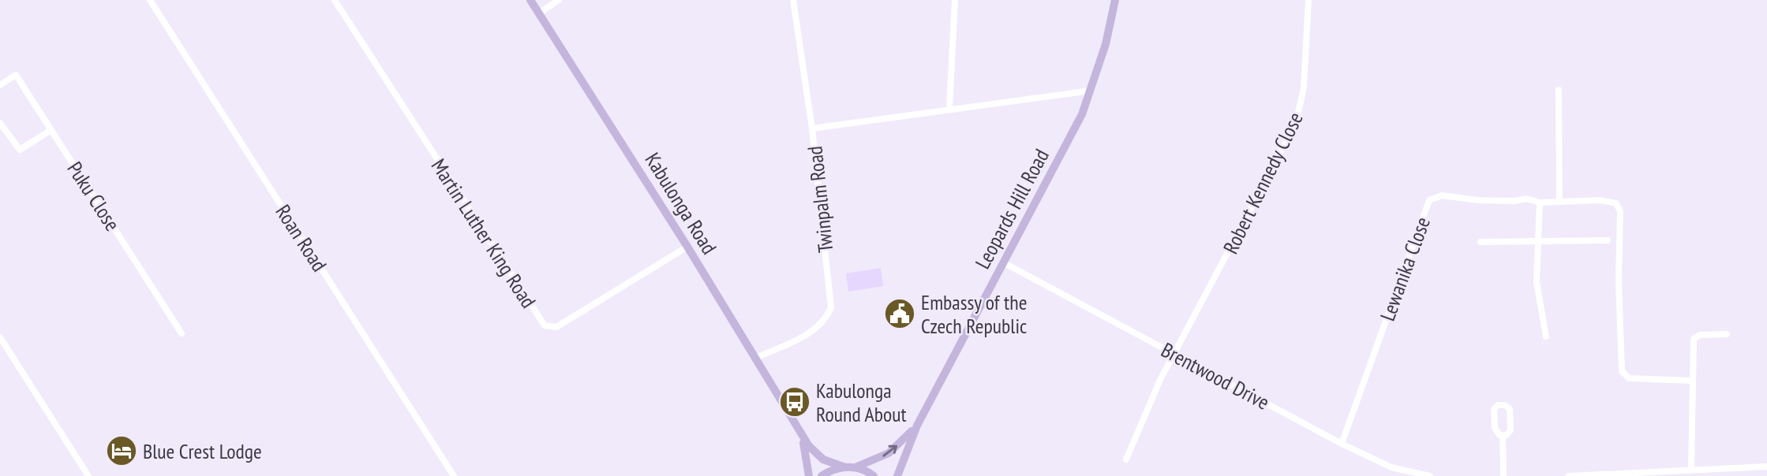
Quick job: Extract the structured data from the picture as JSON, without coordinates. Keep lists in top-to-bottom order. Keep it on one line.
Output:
{"streets":{"main road":["Kabulonga Road","Leopards Hill Road"],"street":["Robert Kennedy Close","Puku Close","Twinpalm Road","Martin Luther King Road","Roan Road","Lewanika Close","Brentwood Drive"]},"crossings":[["Robert Kennedy Close","Brentwood Drive"],["Twinpalm Road","Kabulonga Road"],["Kabulonga Road","Martin Luther King Road"],["Leopards Hill Road","Brentwood Drive"],["Lewanika Close","Brentwood Drive"]],"places":{"public building":["Embassy of the Czech Republic"],"bus stop":["Kabulonga Round About"],"hotel":["Blue Crest Lodge"]}}
